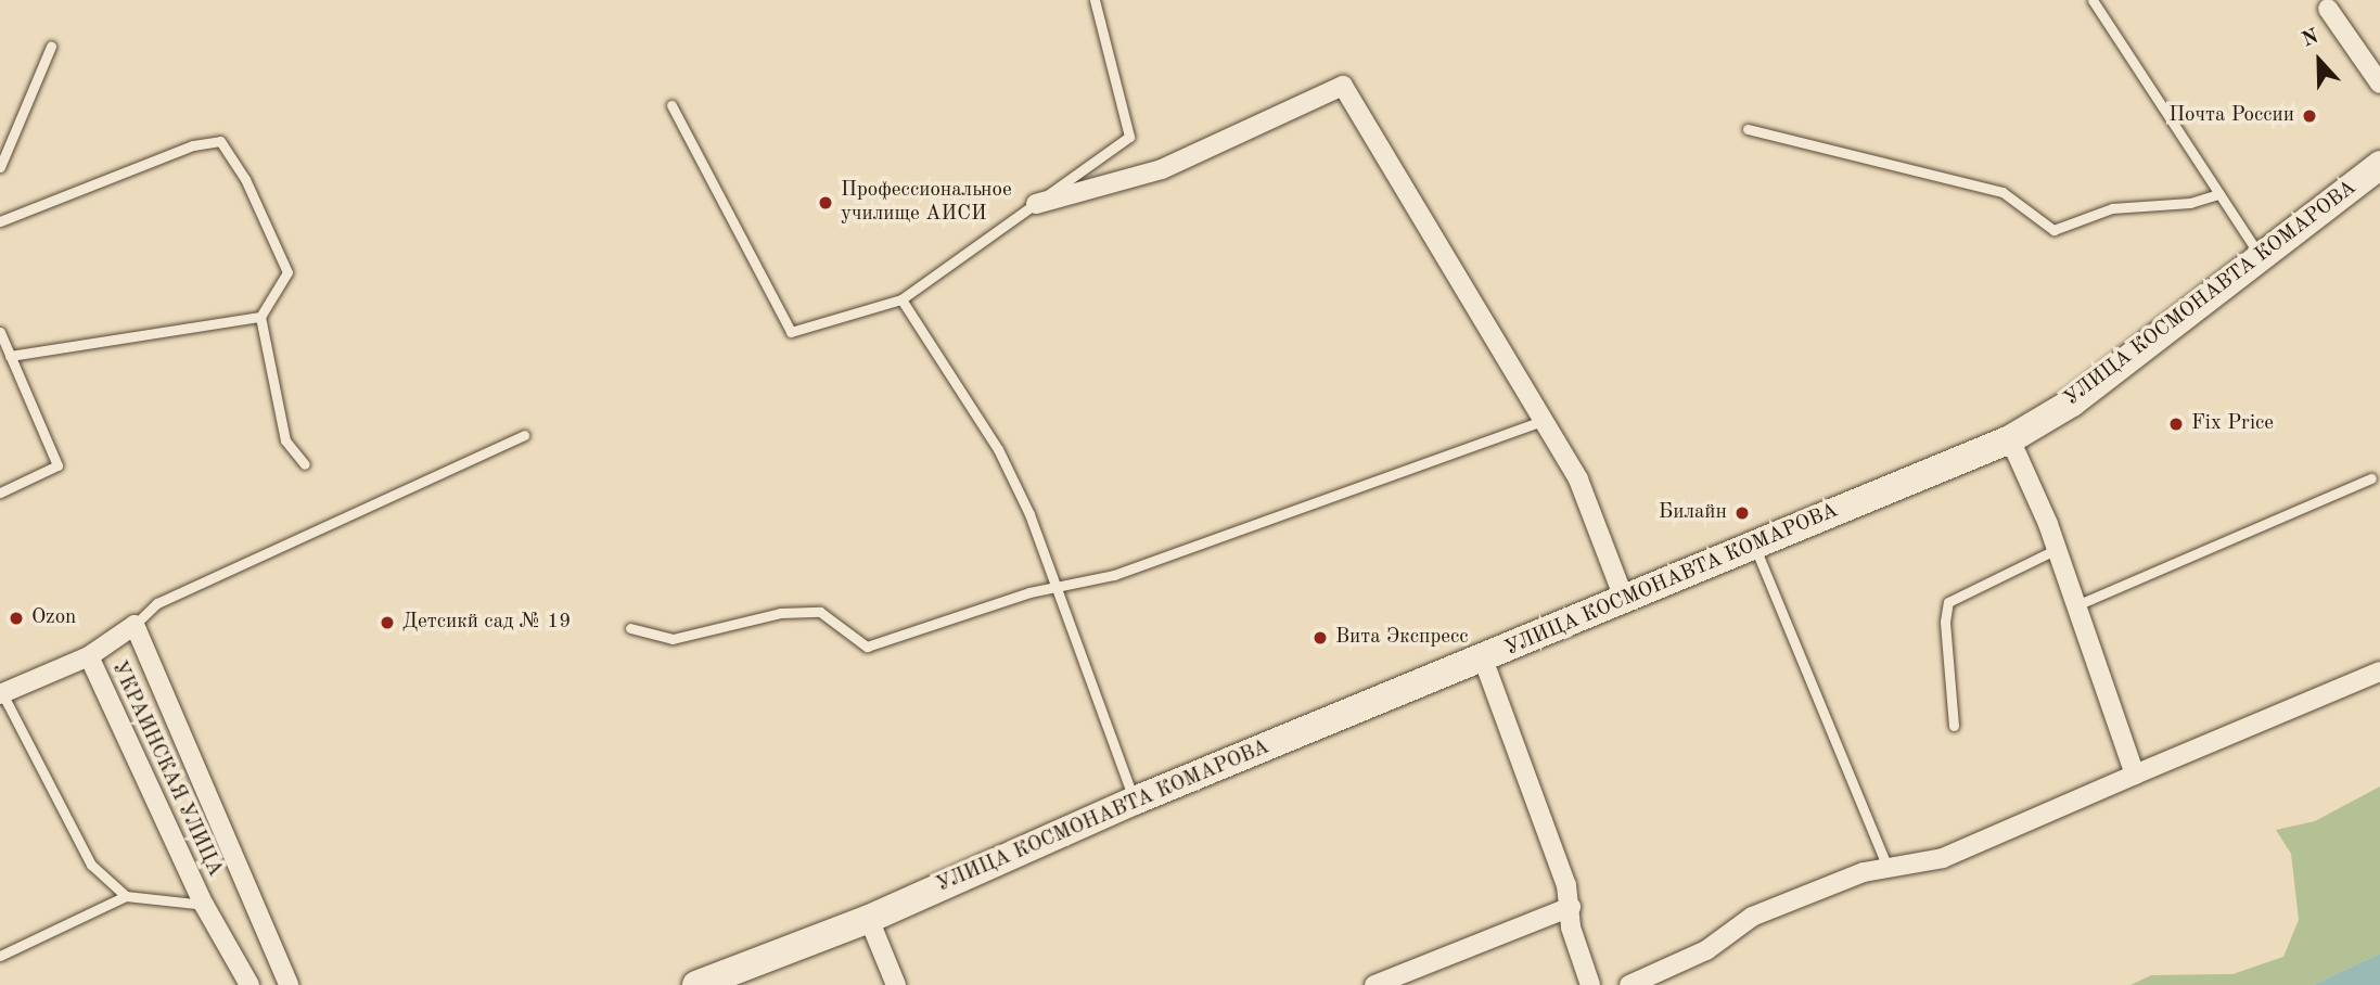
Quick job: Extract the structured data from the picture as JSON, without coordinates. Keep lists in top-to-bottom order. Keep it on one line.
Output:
{"streets":{"main road":["УЛИЦА КОСМОНАВТА КОМАРОВА"],"street":["УКРАИНСКАЯ УЛИЦА"]},"places":["Почта России","Профессиональное училище АИСИ","Fix Price","Билайн","Ozon","Детсикй сад № 19","Вита Экспресс"],"north":"top"}
